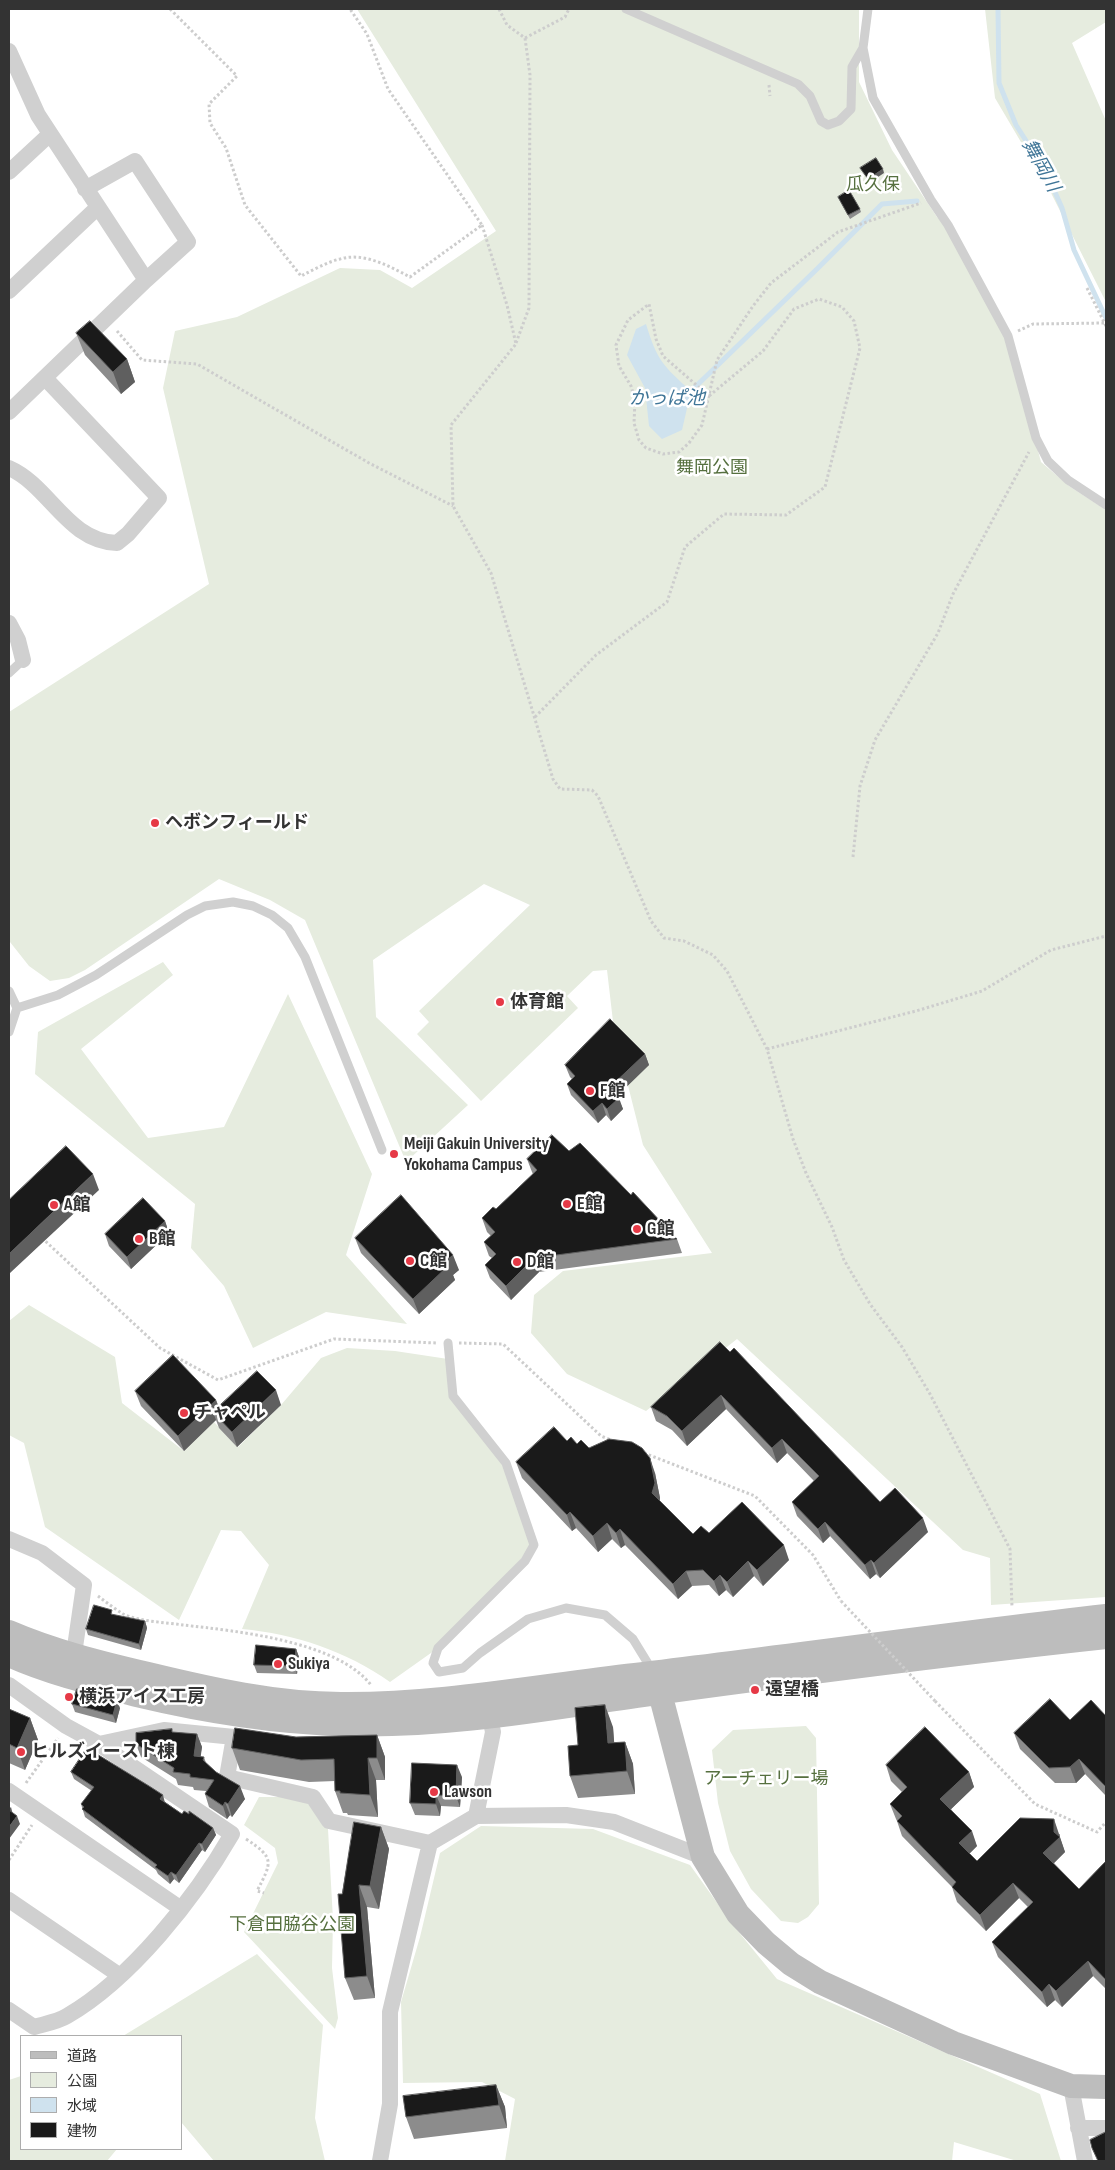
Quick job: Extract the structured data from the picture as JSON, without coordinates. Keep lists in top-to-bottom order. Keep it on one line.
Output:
{"water":["舞岡川","かっぱ池"],"parks":["瓜久保","舞岡公園","アーチェリー場","下倉田脇谷公園"],"places":["ヘボンフィールド","体育館","F館","Meiji Gakuin University Yokohama Campus","E館","A館","G館","B館","C館","D館","チャペル","Sukiya","遠望橋","横浜アイス工房","ヒルズイースト棟","Lawson"],"legend":["道路","公園","水域","建物"]}
